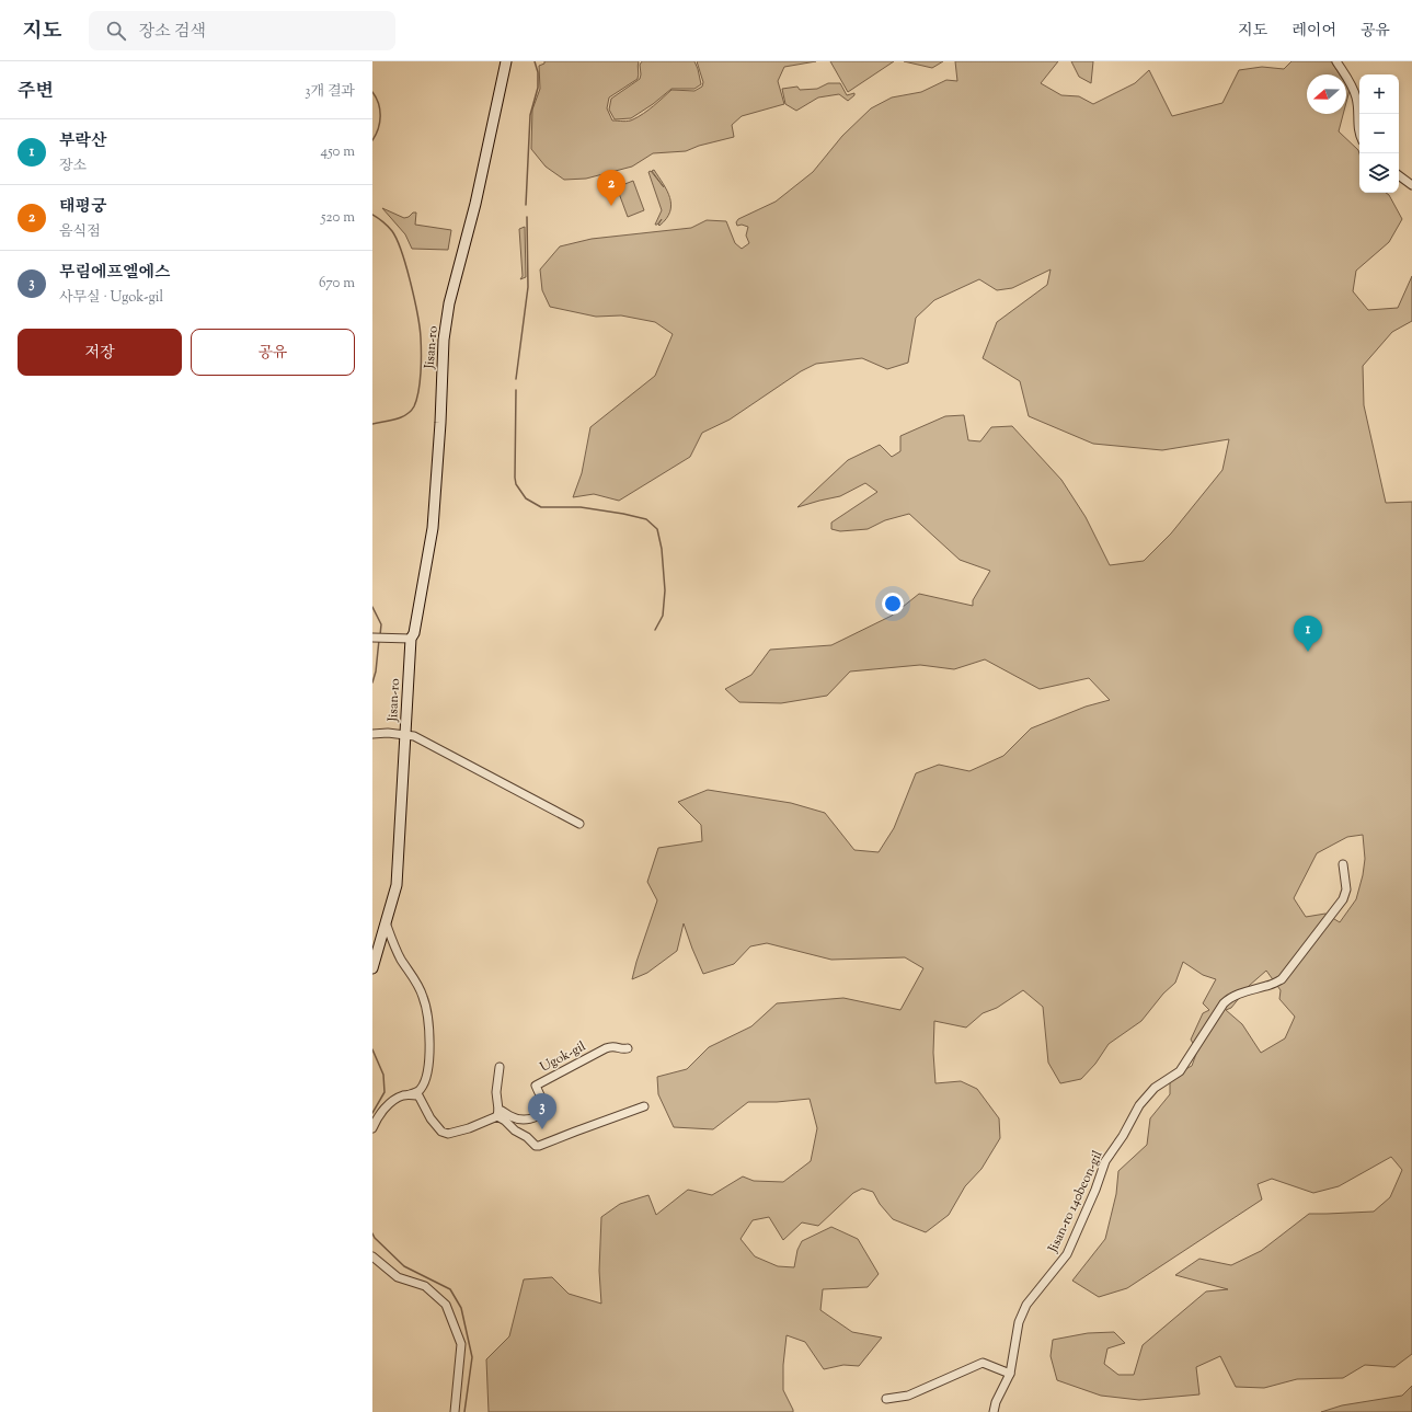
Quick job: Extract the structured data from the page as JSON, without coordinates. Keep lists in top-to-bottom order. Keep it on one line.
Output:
{"streets":{"main road":["Jisan-ro"],"street":["Ugok-gil","Jisan-ro 140beon-gil"]},"north":"left","page":{"header":"지도","search":"장소 검색","nav":["지도","레이어","공유"],"heading":["주변","3개 결과"],"map_buttons":["+","−"],"list":[{"mark":"1","name":"부락산","note":"장소","value":"450 m"},{"mark":"2","name":"태평궁","note":"음식점","value":"520 m"},{"mark":"3","name":"무림에프엘에스","note":"사무실 · Ugok-gil","value":"670 m"}],"pins":["2","1","3"],"buttons":["저장","공유"]}}
